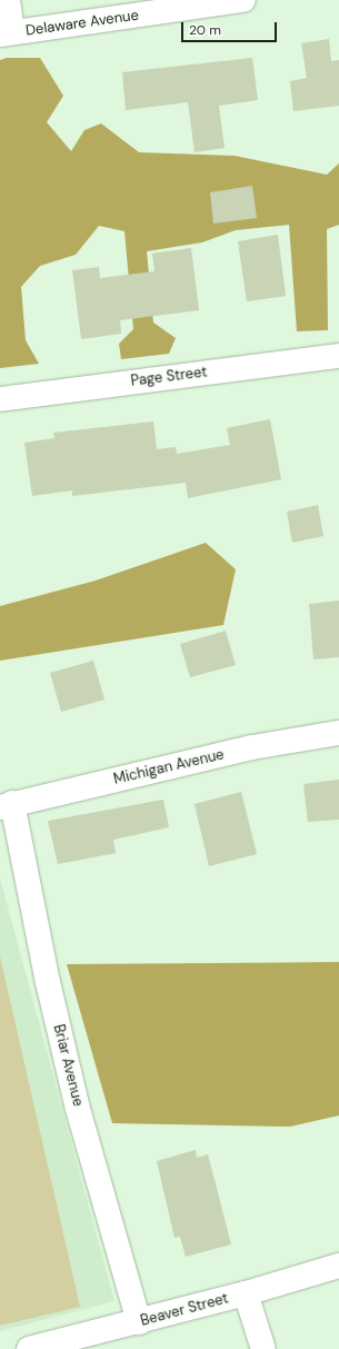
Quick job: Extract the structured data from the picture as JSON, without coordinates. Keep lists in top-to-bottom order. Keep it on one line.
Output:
{"streets":{"street":["Delaware Avenue","Page Street","Michigan Avenue","Briar Avenue","Beaver Street"]},"crossings":[["Michigan Avenue","Briar Avenue"],["Briar Avenue","Beaver Street"]],"scale_bar":"20 m"}
